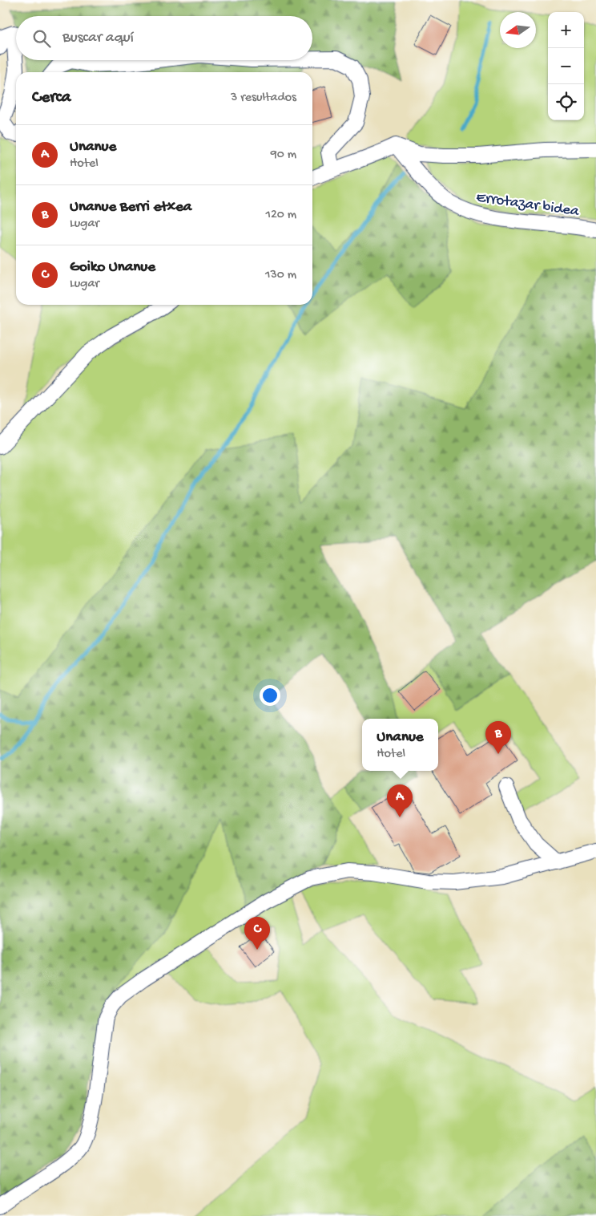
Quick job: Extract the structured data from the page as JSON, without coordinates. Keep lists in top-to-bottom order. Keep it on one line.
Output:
{"streets":{"street":["Errotazar bidea"]},"north":"left","page":{"map_buttons":["+","−"],"search":"Buscar aquí","heading":["Cerca","3 resultados"],"list":[{"mark":"A","name":"Unanue","note":"Hotel","value":"90 m"},{"mark":"B","name":"Unanue Berri etxea","note":"Lugar","value":"120 m"},{"mark":"C","name":"Goiko Unanue","note":"Lugar","value":"130 m"}],"popup":["Unanue","Hotel"],"pins":["B","A","C"]}}
